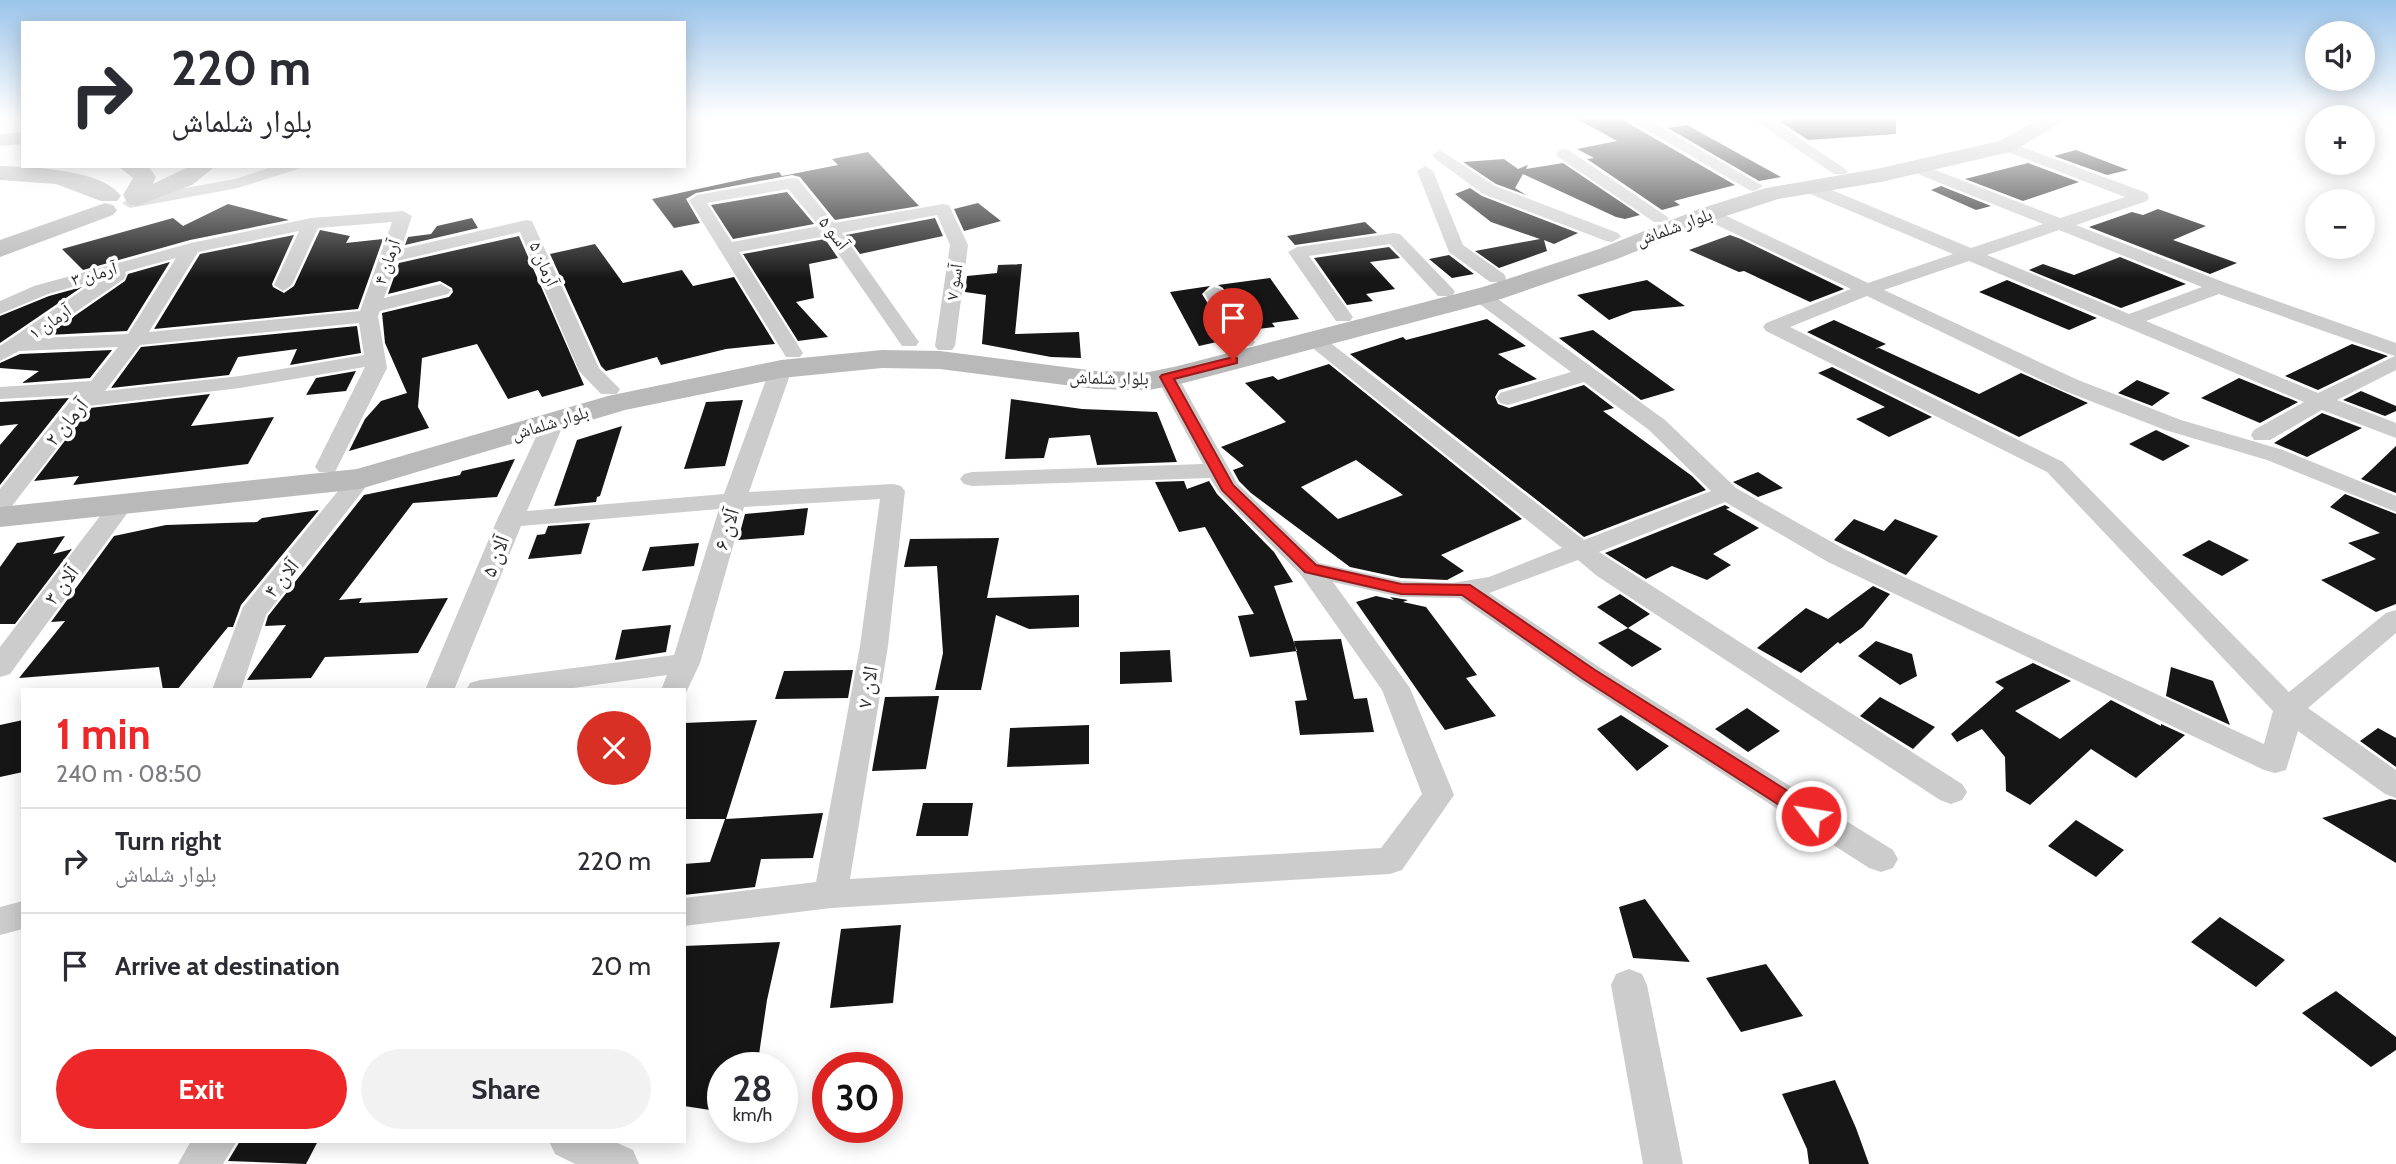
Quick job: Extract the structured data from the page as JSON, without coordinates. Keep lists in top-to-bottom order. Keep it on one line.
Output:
{"streets":{"main road":["بلوار شلماش"],"street":["آسو ۵","آرمان ۴","آرمان ۵","آرمان ۳","آسو ۷","آرمان ۱","آرمان ۲","آلان ۶","آلان ۵","آلان ۴","آلان ۳","الان ۷"]},"crossings":[["بلوار شلماش","آسو ۵"],["بلوار شلماش","آرمان ۴"],["بلوار شلماش","آرمان ۵"],["بلوار شلماش","آسو ۷"],["بلوار شلماش","آرمان ۲"],["بلوار شلماش","آلان ۶"],["بلوار شلماش","آلان ۵"],["بلوار شلماش","آلان ۴"],["بلوار شلماش","آلان ۳"],["آسو ۵","آسو ۷"],["آسو ۵","آلان ۶"],["آرمان ۴","آرمان ۵"],["آرمان ۴","آرمان ۳"],["آرمان ۳","آرمان ۱"],["آلان ۶","الان ۷"]],"page":{"map_buttons":["+","−"],"turn":["220 m","بلوار شلماش"],"heading":["1 min","240 m · 08:50"],"list":[{"name":"Turn right","note":"بلوار شلماش","value":"220 m"},{"name":"Arrive at destination","value":"20 m"}],"buttons":["Exit","Share"],"speed":"28 km/h","limit":"30"}}
